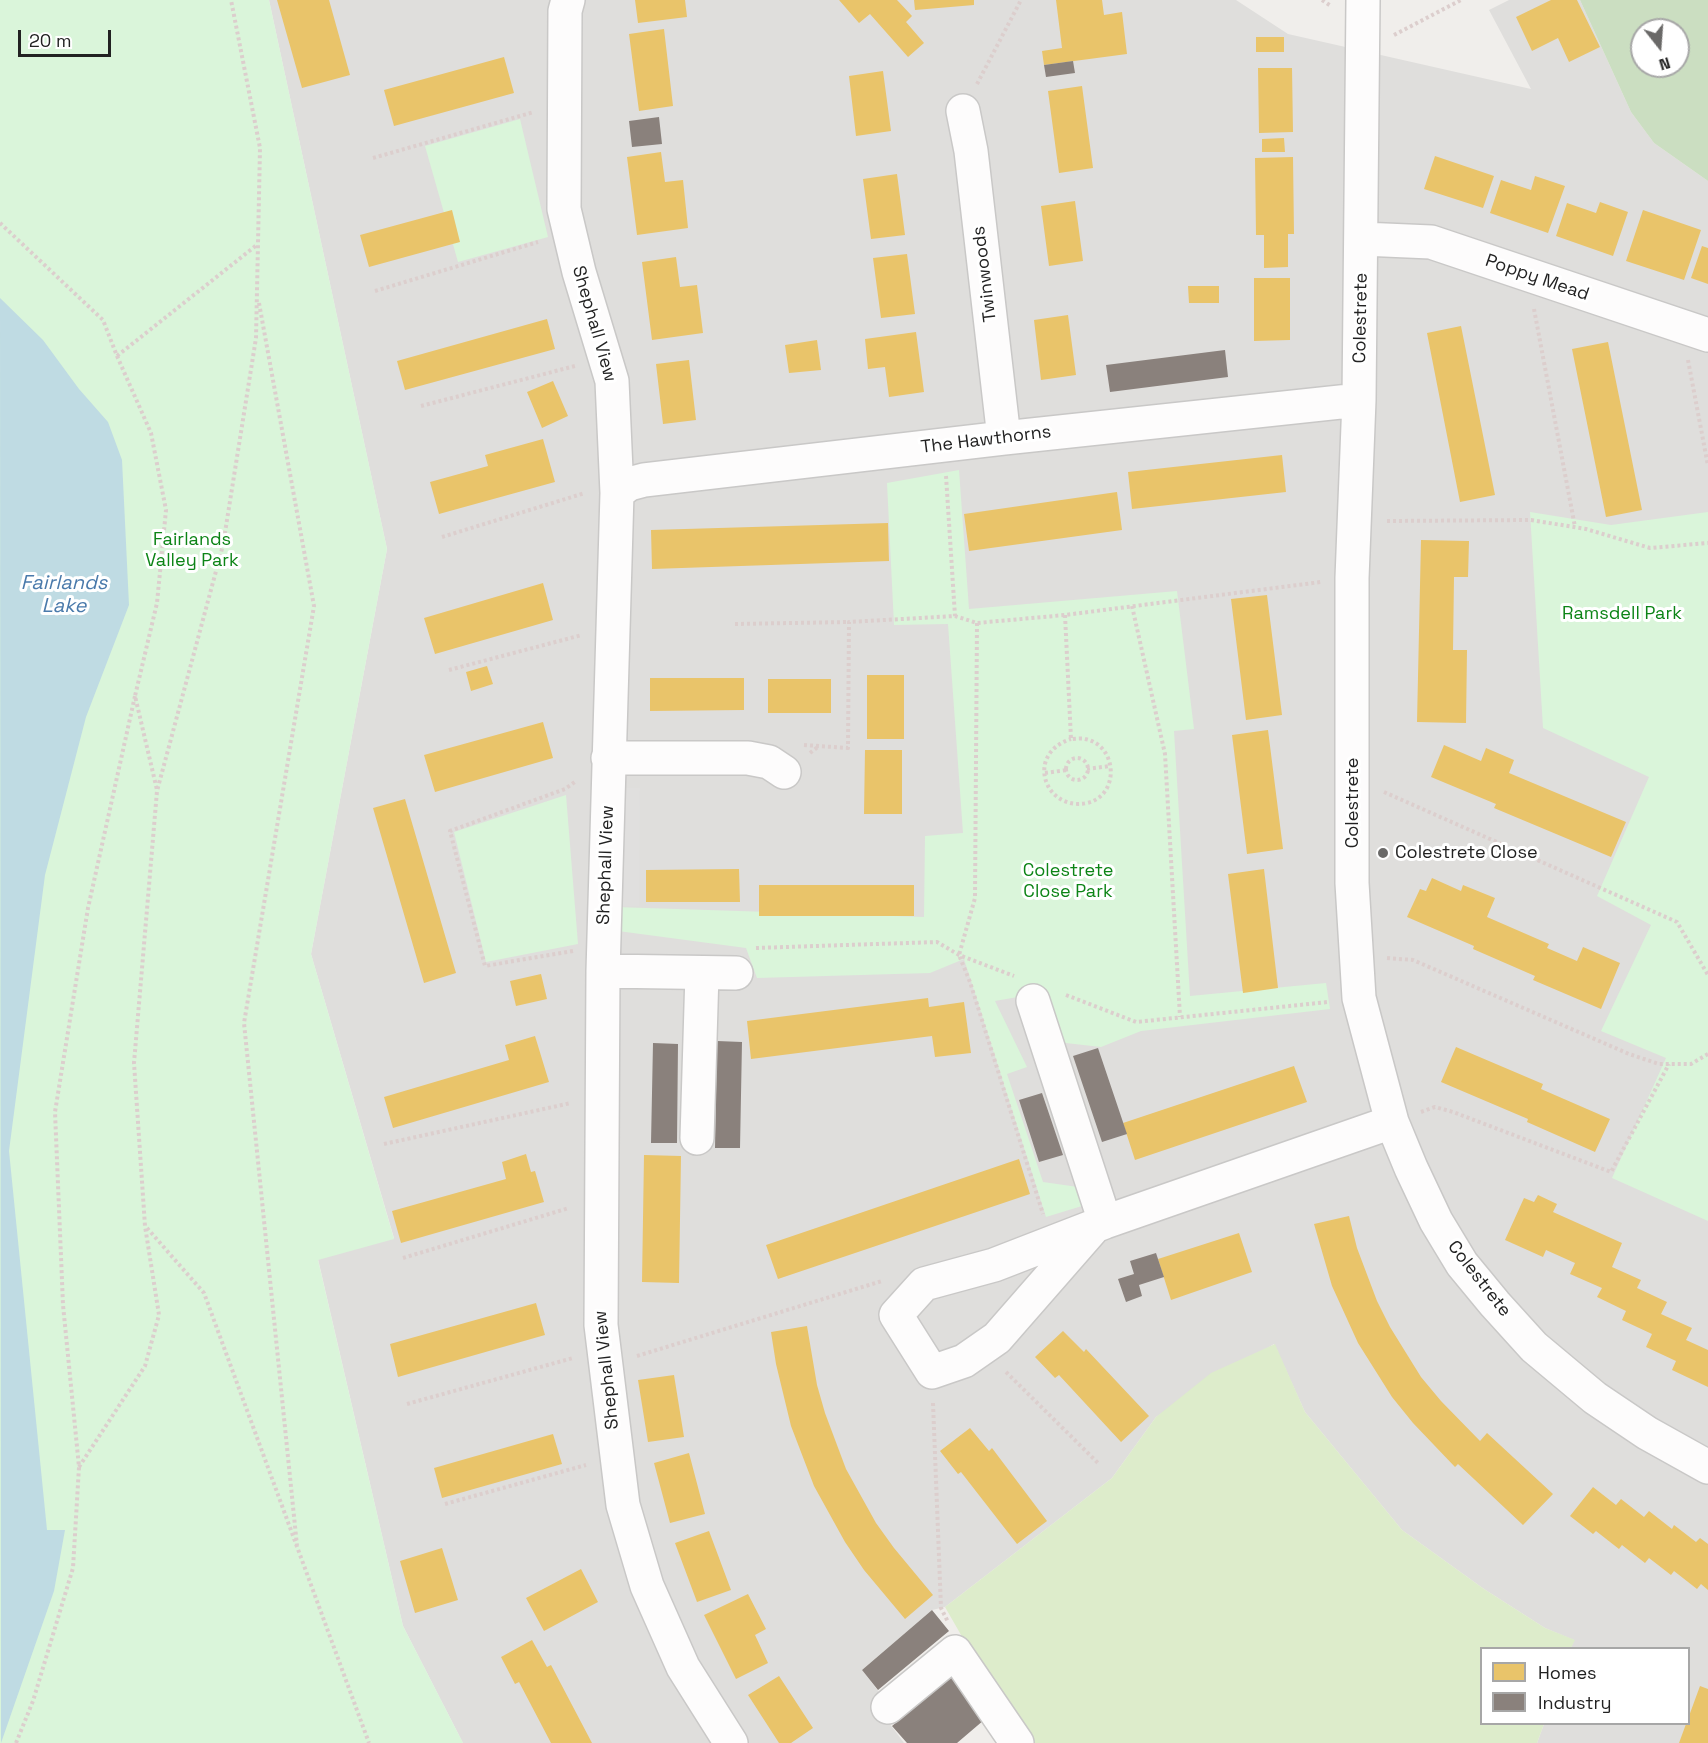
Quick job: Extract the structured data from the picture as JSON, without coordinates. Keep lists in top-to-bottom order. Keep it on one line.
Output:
{"streets":{"street":["Twinwoods","Poppy Mead","Colestrete","Shephall View","The Hawthorns"]},"crossings":[["Twinwoods","The Hawthorns"],["Poppy Mead","Colestrete"],["Colestrete","The Hawthorns"],["Shephall View","The Hawthorns"]],"water":["Fairlands Lake"],"parks":["Fairlands Valley Park","Ramsdell Park","Colestrete Close Park"],"places":["Colestrete Close"],"legend":["Homes","Industry"],"scale_bar":"20 m","north":"bottom"}
